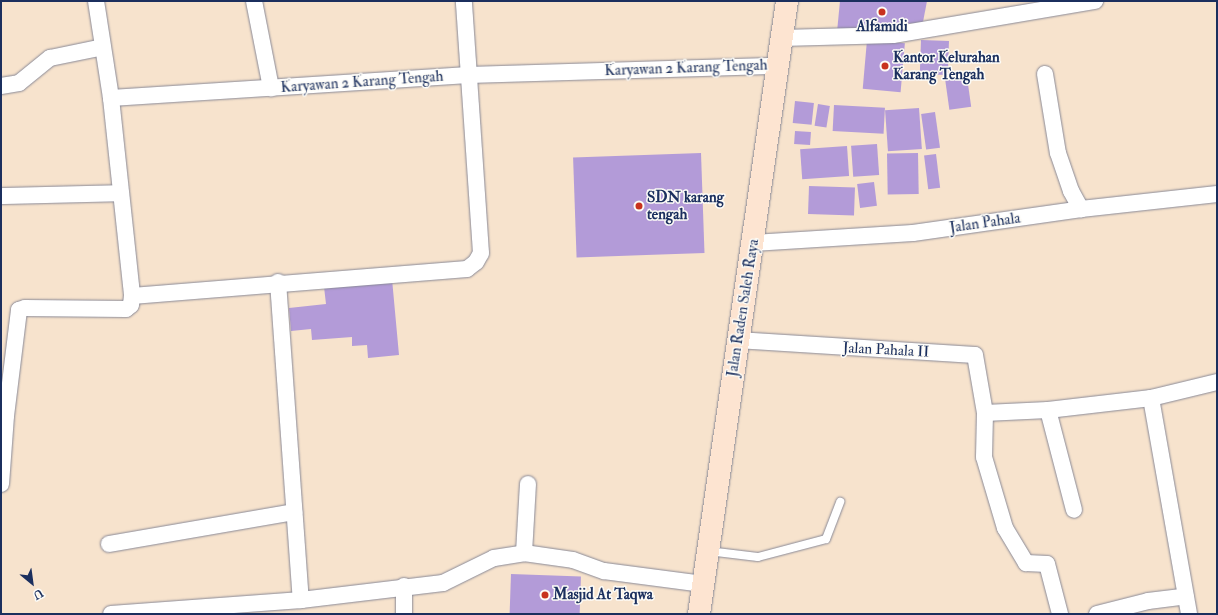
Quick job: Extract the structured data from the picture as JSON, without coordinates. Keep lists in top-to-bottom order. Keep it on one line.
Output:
{"streets":{"main road":["Jalan Raden Saleh Raya"],"street":["Karyawan 2 Karang Tengah","Jalan Pahala","Jalan Pahala II"]},"crossings":[["Karyawan 2 Karang Tengah","Jalan Raden Saleh Raya"],["Jalan Pahala","Jalan Raden Saleh Raya"],["Jalan Raden Saleh Raya","Jalan Pahala II"]],"places":["Alfamidi","Kantor Kelurahan Karang Tengah","SDN karang tengah","Masjid At Taqwa"],"north":"bottom right"}
